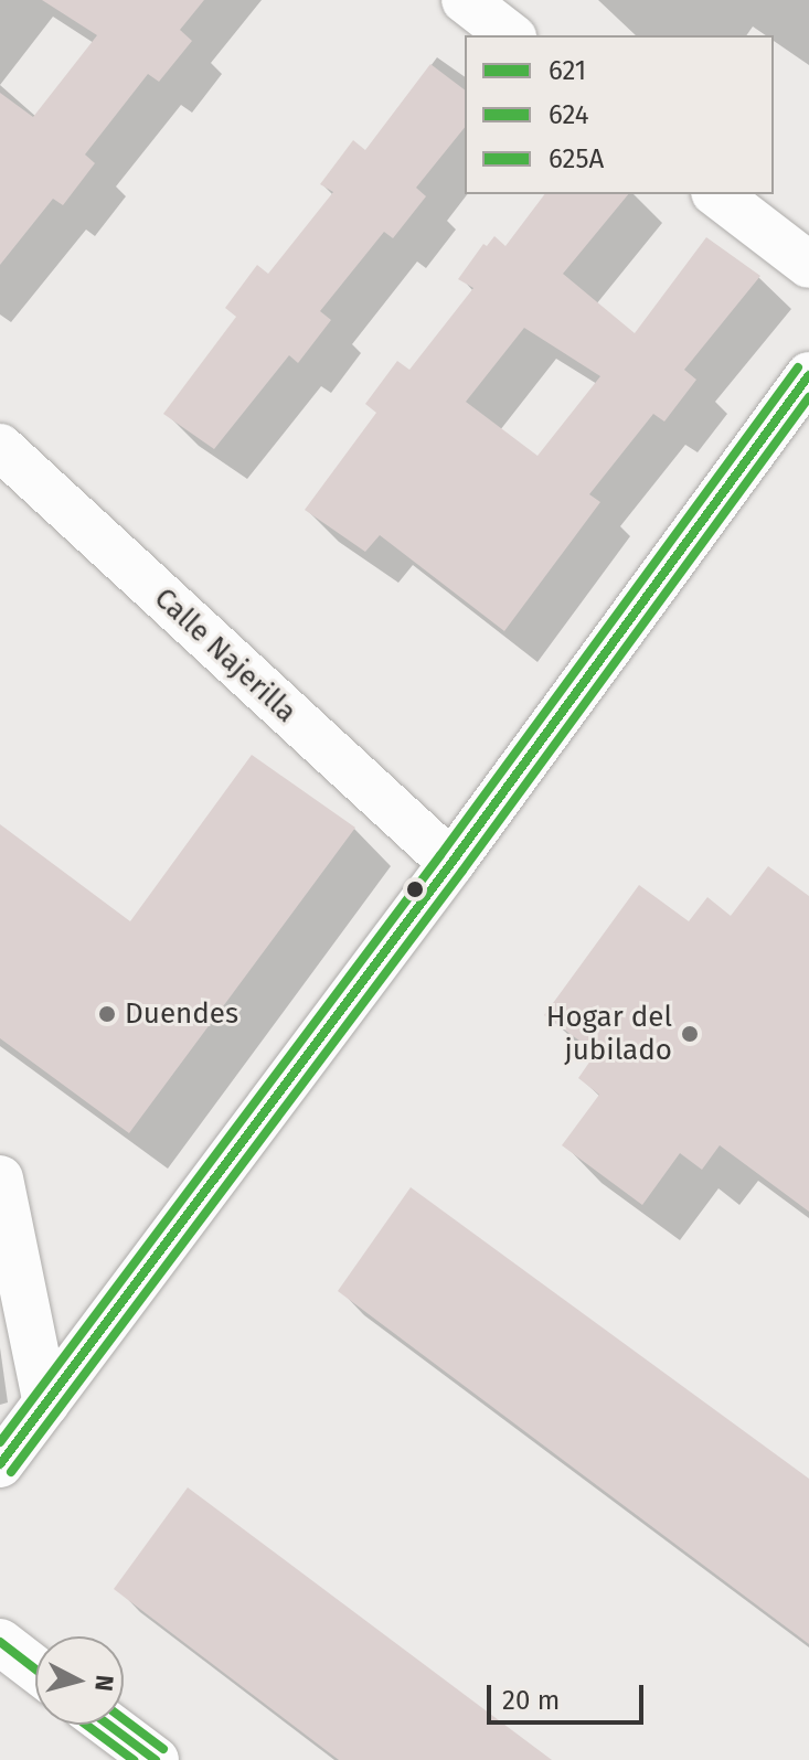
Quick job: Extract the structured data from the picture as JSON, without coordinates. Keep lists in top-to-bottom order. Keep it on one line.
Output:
{"streets":{"street":["Calle Najerilla"]},"places":["Duendes","Hogar del jubilado"],"lines":["transit line 625A","transit line 621","transit line 624"],"legend":["621","624","625A"],"scale_bar":"20 m","north":"right"}
